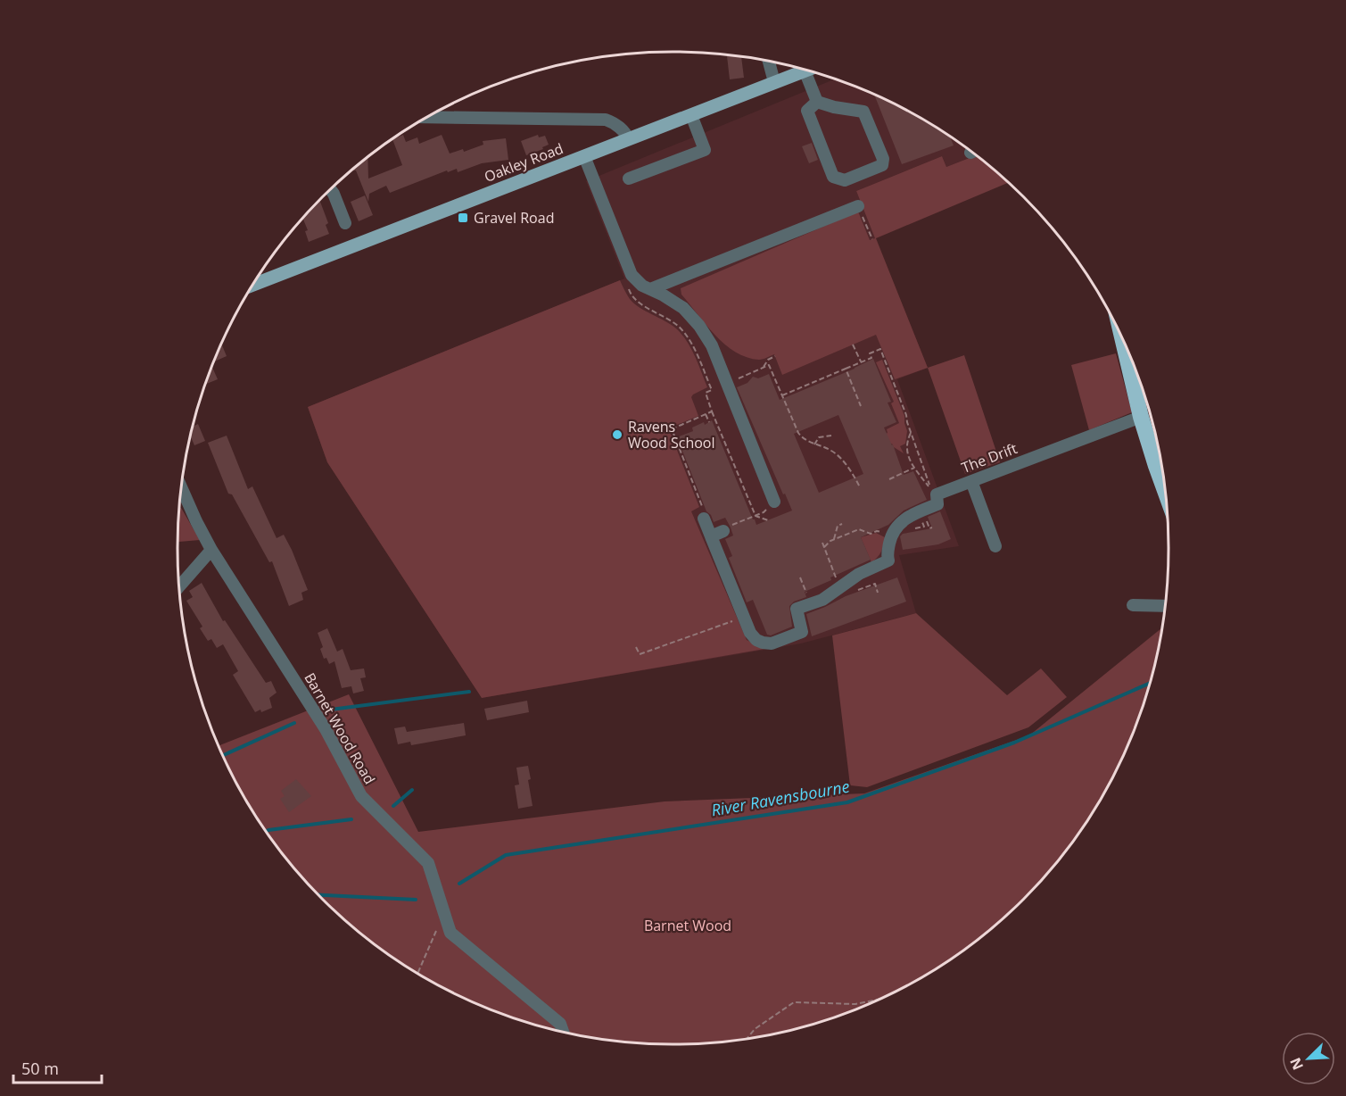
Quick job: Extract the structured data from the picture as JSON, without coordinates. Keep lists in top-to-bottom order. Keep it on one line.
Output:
{"streets":{"main road":["Oakley Road"],"street":["The Drift","Barnet Wood Road"]},"water":["River Ravensbourne"],"parks":["Barnet Wood"],"places":{"transit":["Gravel Road"],"other":["Ravens Wood School"]},"scale_bar":"50 m","north":"bottom left"}
